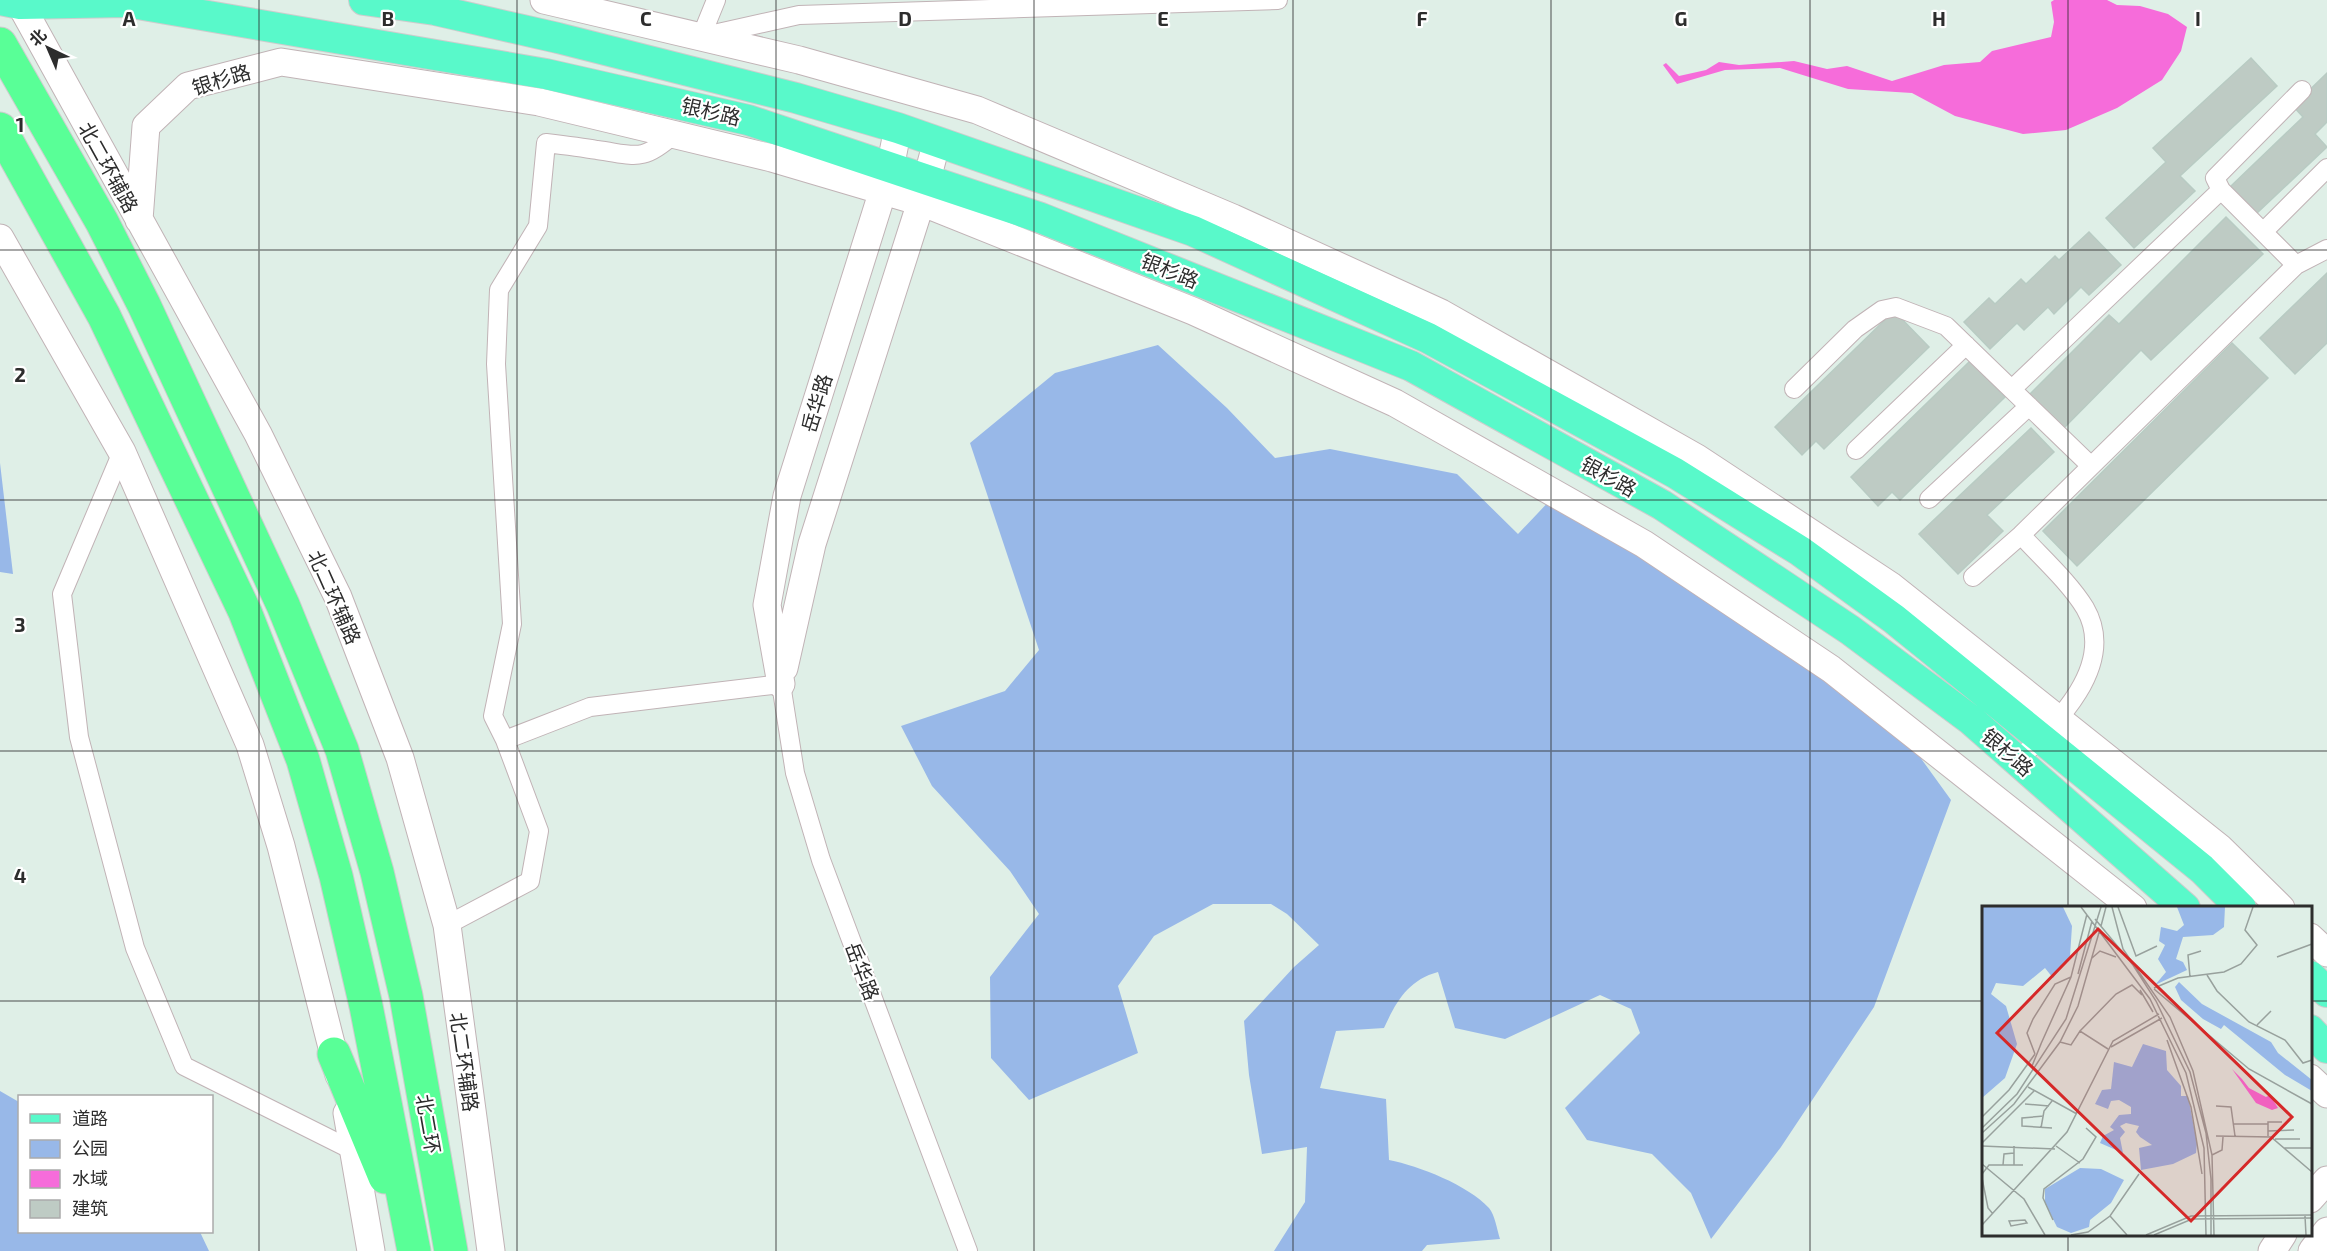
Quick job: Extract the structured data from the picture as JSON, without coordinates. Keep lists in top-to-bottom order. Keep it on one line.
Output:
{"streets":{"highway":["北二环"],"main road":["银杉路"],"street":["北二环辅路","岳华路"]},"crossings":[["银杉路","北二环辅路"],["银杉路","岳华路"]],"legend":["道路","公园","水域","建筑"],"north":"top left","grid":{"columns":["A","B","C","D","E","F","G","H","I"],"rows":["1","2","3","4"]}}
